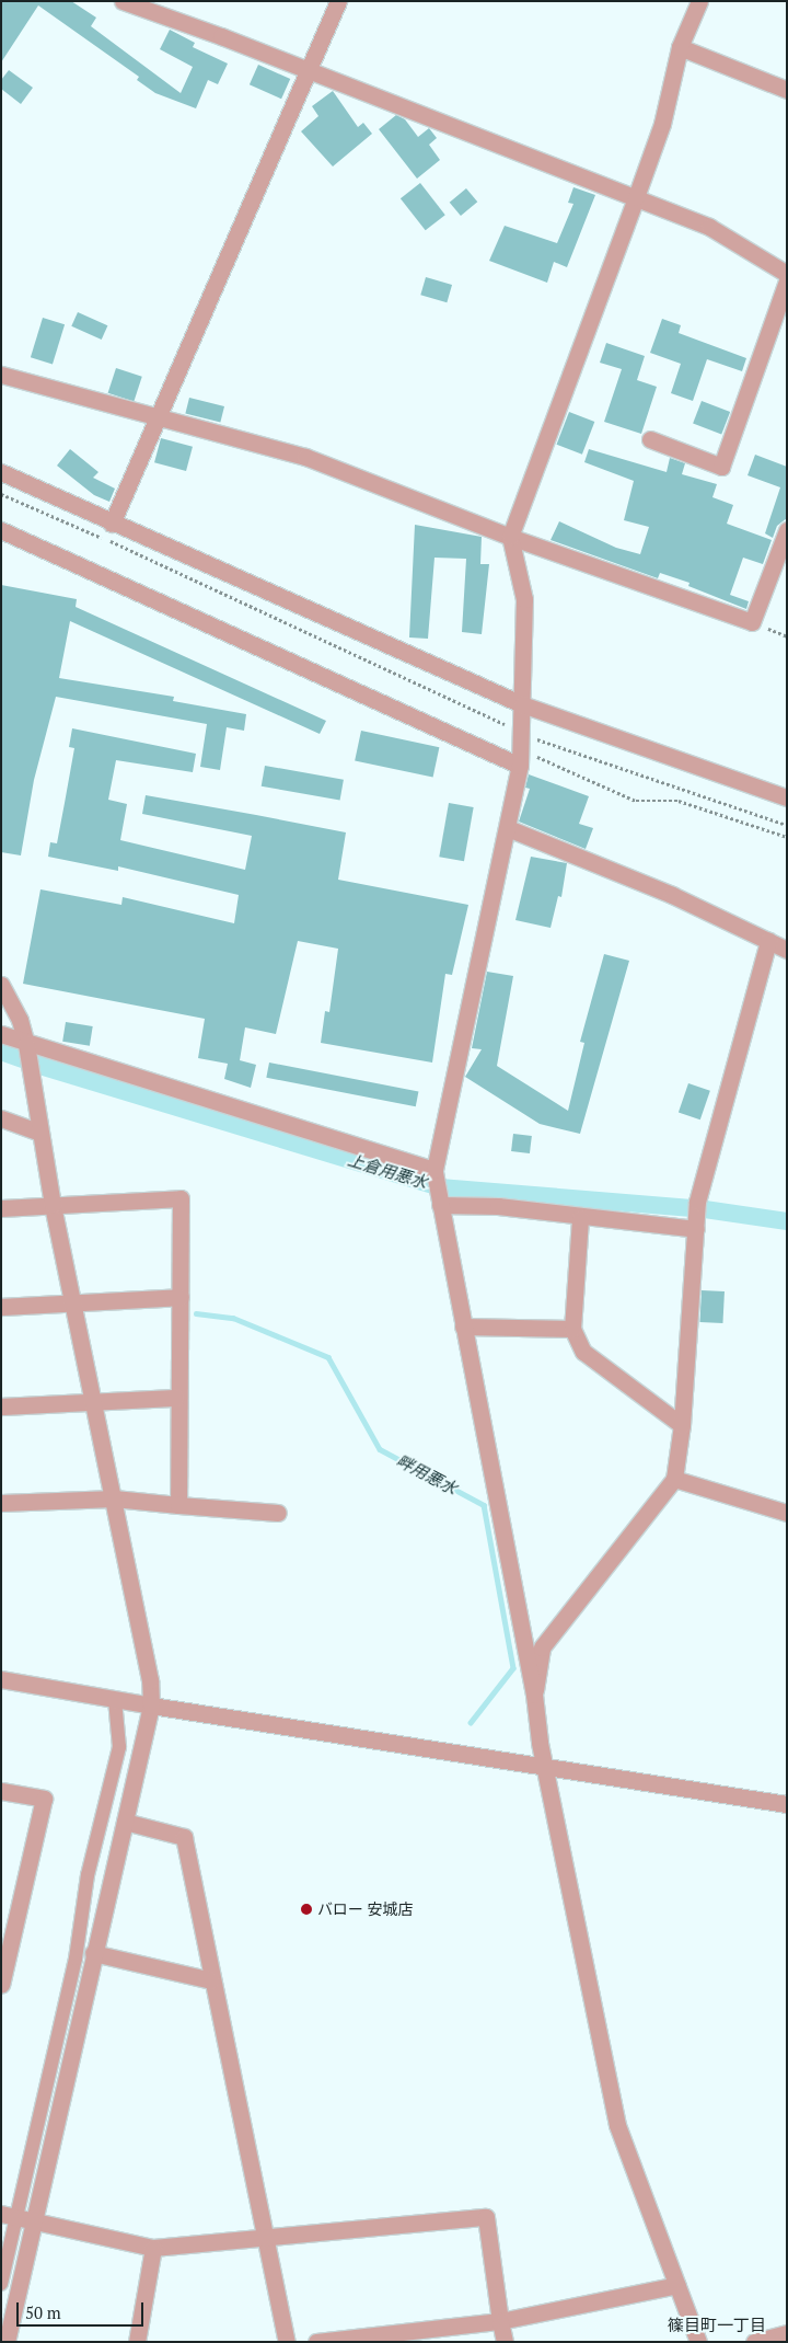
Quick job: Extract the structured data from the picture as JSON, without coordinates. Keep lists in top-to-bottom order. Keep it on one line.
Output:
{"districts":["篠目町一丁目"],"water":["上倉用悪水","畔用悪水"],"places":["バロー 安城店"],"scale_bar":"50 m"}
